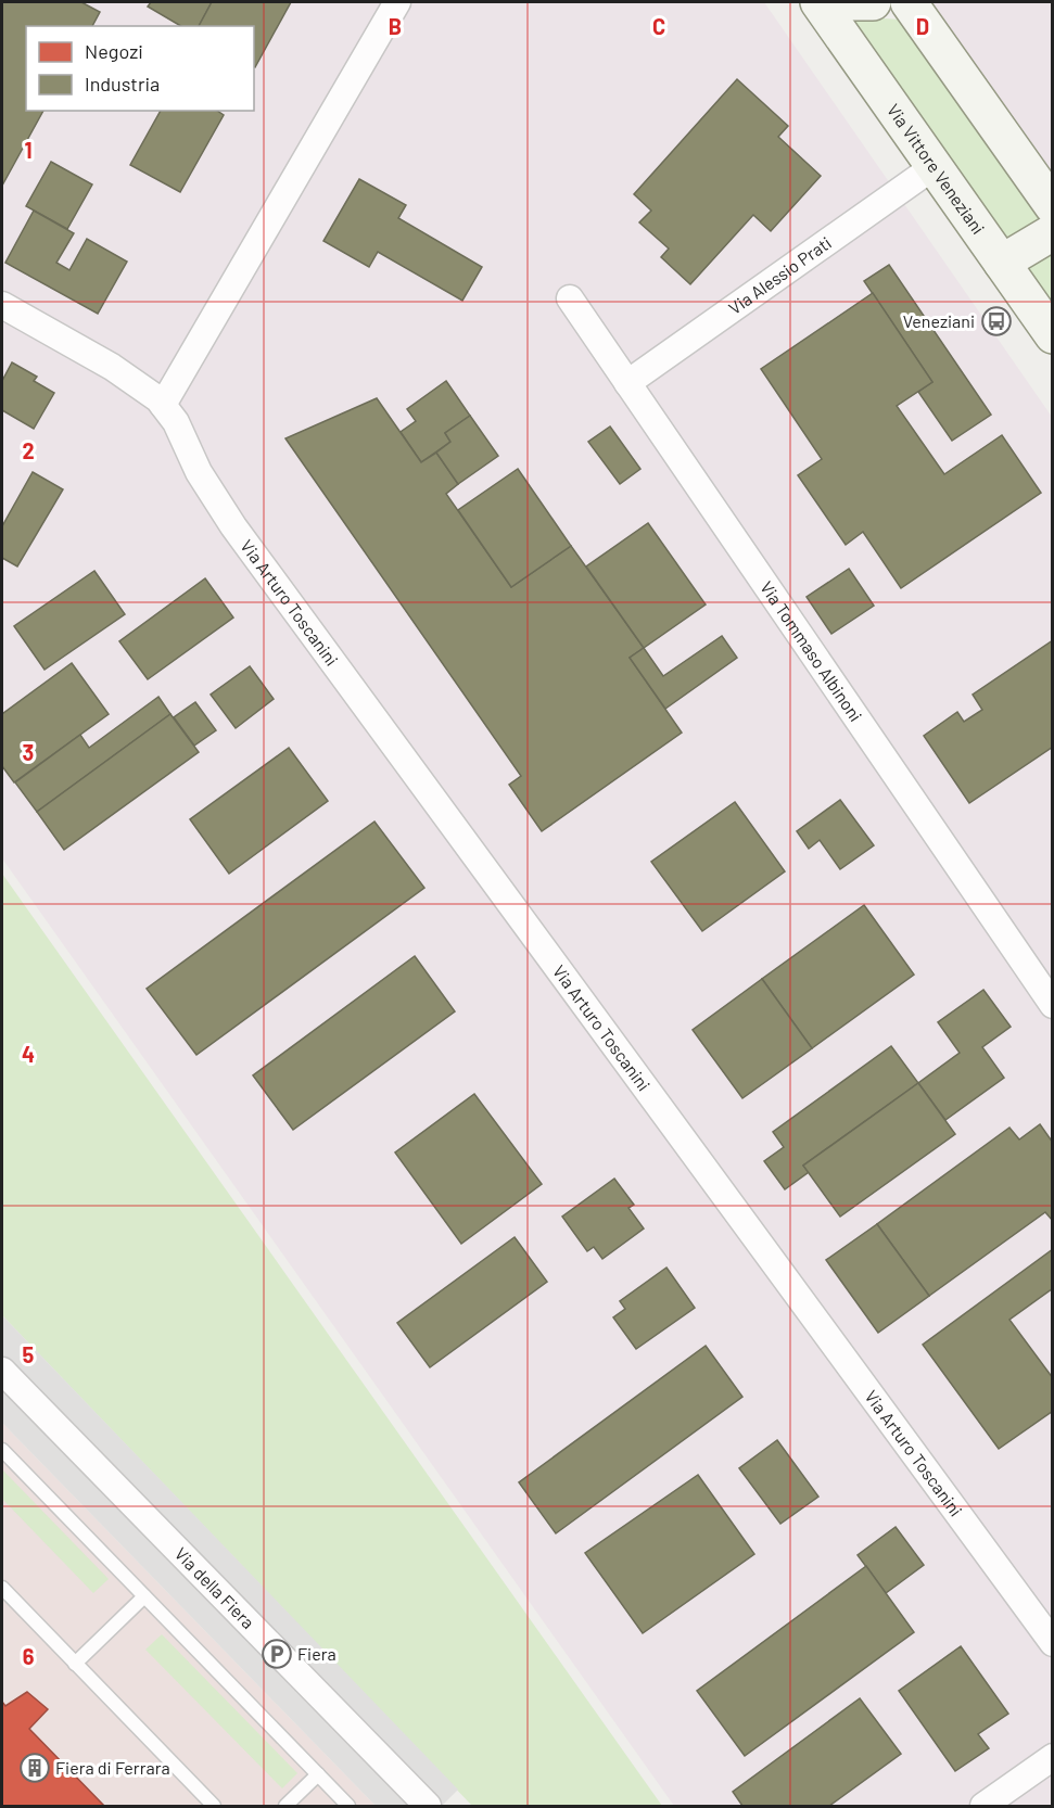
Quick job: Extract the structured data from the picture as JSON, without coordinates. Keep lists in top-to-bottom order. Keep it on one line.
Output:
{"streets":{"main road":["Via Vittore Veneziani"],"street":["Via Alessio Prati","Via Arturo Toscanini","Via Tommaso Albinoni","Via della Fiera"]},"crossings":[["Via Vittore Veneziani","Via Alessio Prati"],["Via Alessio Prati","Via Tommaso Albinoni"]],"places":{"bus stop":["Veneziani"],"parking":["Fiera"],"building":["Fiera di Ferrara"]},"legend":["Negozi","Industria"],"grid":{"columns":["B","C","D"],"rows":["1","2","3","4","5","6"]}}
